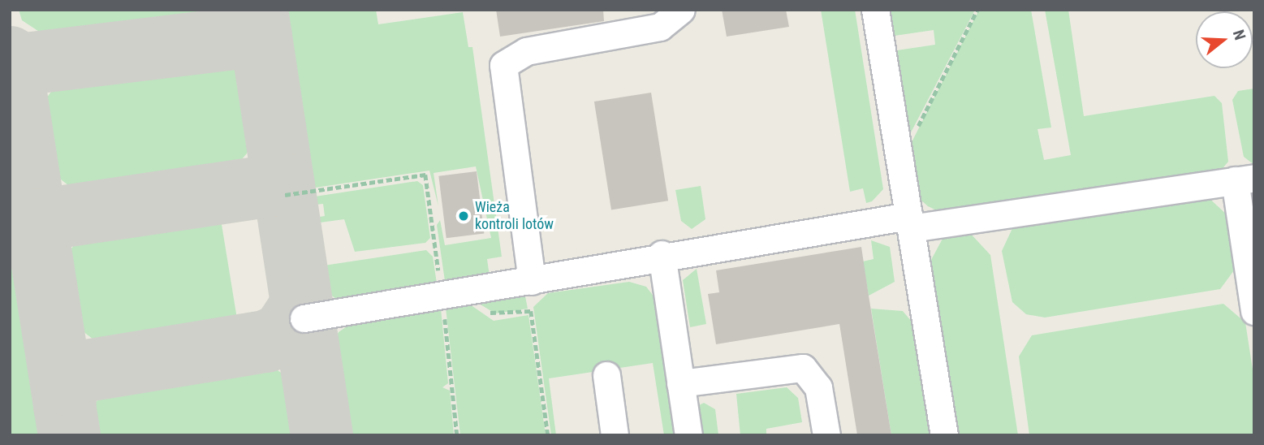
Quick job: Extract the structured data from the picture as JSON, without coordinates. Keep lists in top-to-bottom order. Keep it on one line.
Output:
{"places":["Wieża kontroli lotów"],"north":"right"}
